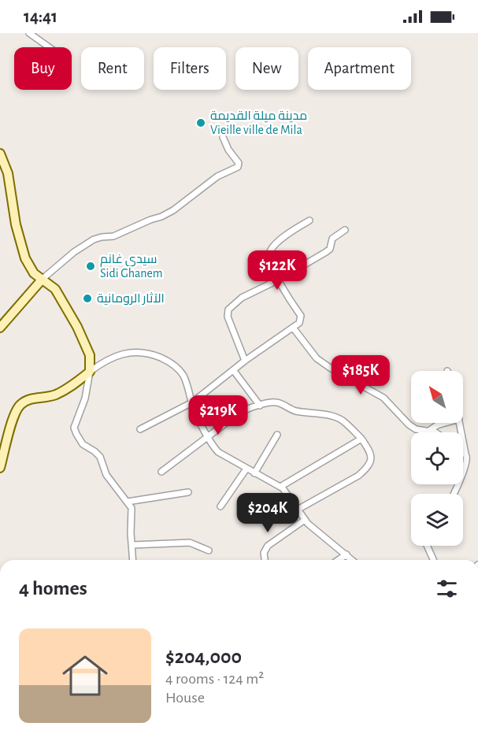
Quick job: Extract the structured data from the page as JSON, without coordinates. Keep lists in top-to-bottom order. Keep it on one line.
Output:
{"places":["مدينة ميلة القديمة Vieille ville de Mila","سيدي غانم Sidi Ghanem","الآثار الرومانية"],"north":"top left","page":{"status":"14:41","chip":["Buy","Rent","Filters","New","Apartment"],"price":["$122K","$185K","$219K","$204K"],"heading":"4 homes","list":[{"name":"$204,000","note":"4 rooms · 124 m² · House"}]}}
